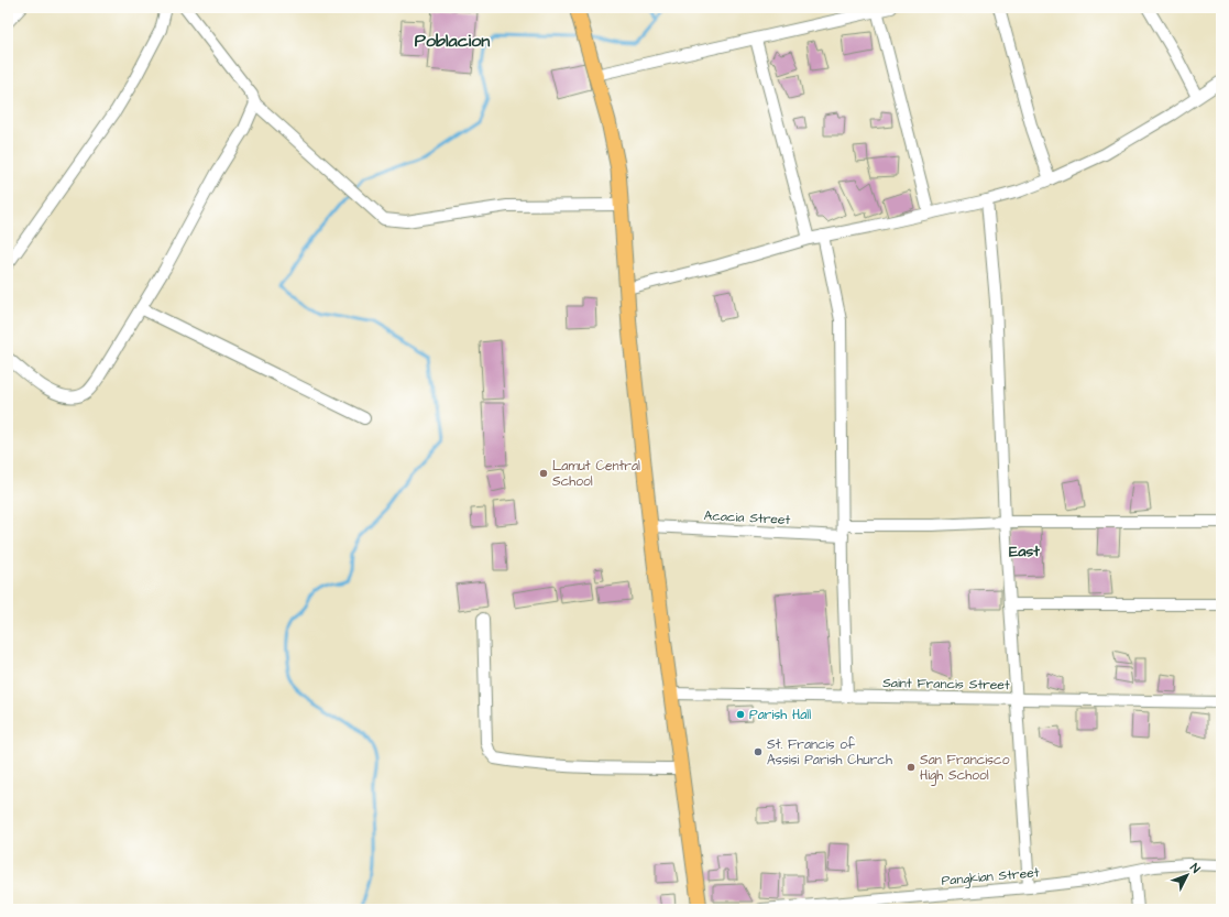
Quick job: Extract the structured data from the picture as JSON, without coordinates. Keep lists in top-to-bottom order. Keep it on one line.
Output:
{"streets":{"street":["Acacia Street","Saint Francis Street","Pangkian Street"]},"districts":["Poblacion","East"],"places":["Lamut Central School","Parish Hall","St. Francis of Assisi Parish Church","San Francisco High School"],"north":"top right"}
